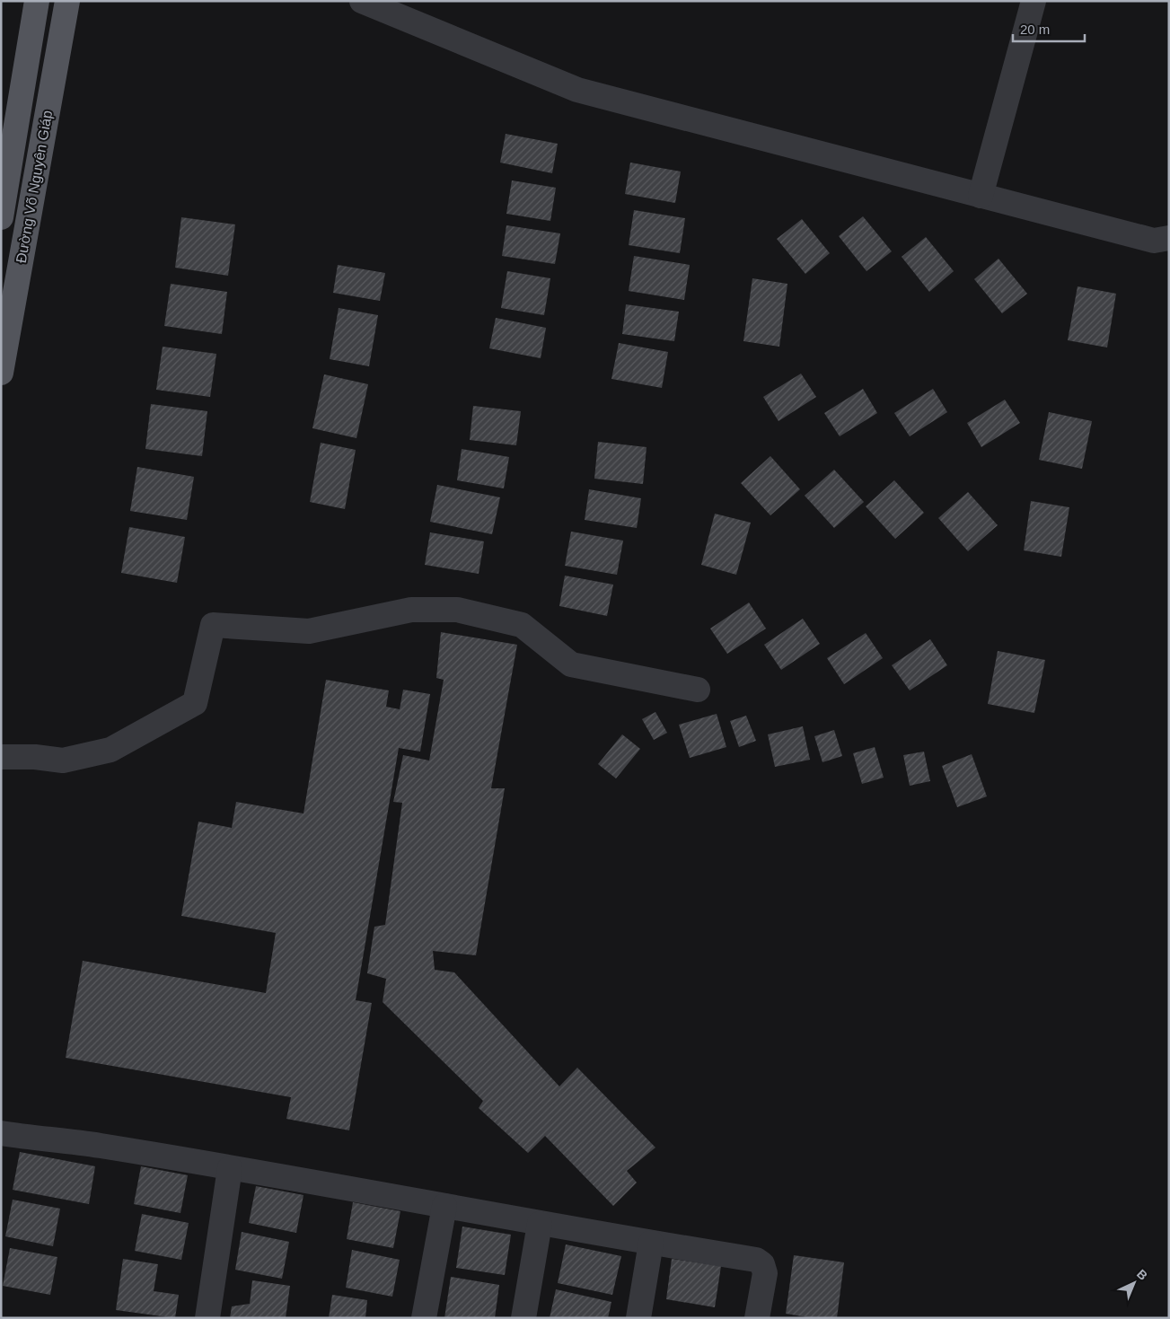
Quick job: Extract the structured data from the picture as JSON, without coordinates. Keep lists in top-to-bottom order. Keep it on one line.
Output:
{"streets":{"main road":["Đường Võ Nguyên Giáp"]},"scale_bar":"20 m","north":"top right"}
